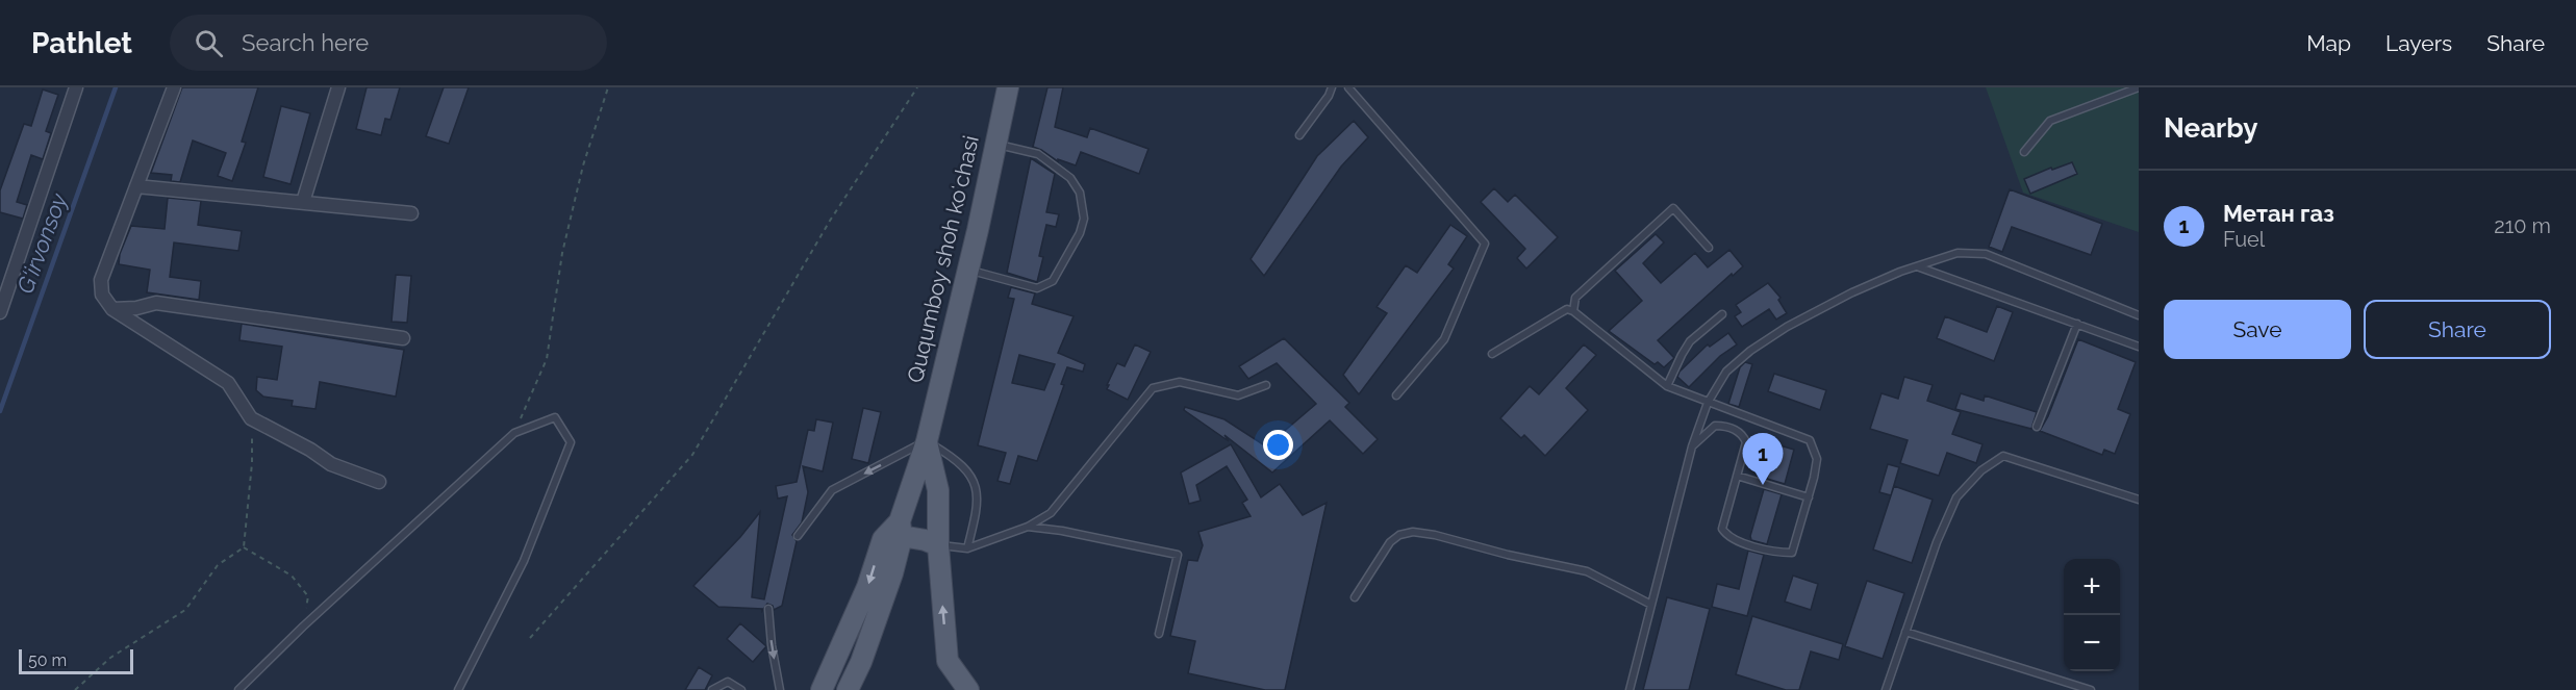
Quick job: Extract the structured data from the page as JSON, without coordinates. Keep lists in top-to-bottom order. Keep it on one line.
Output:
{"streets":{"main road":["Ququmboy shoh koʻchasi"]},"water":["G‘irvonsoy"],"scale_bar":"50 m","page":{"header":"Pathlet","search":"Search here","nav":["Map","Layers","Share"],"heading":"Nearby","list":[{"mark":"1","name":"Метан газ","note":"Fuel","value":"210 m"}],"buttons":["Save","Share"],"pins":"1","map_buttons":["+","−"],"scale":"50 m"}}
